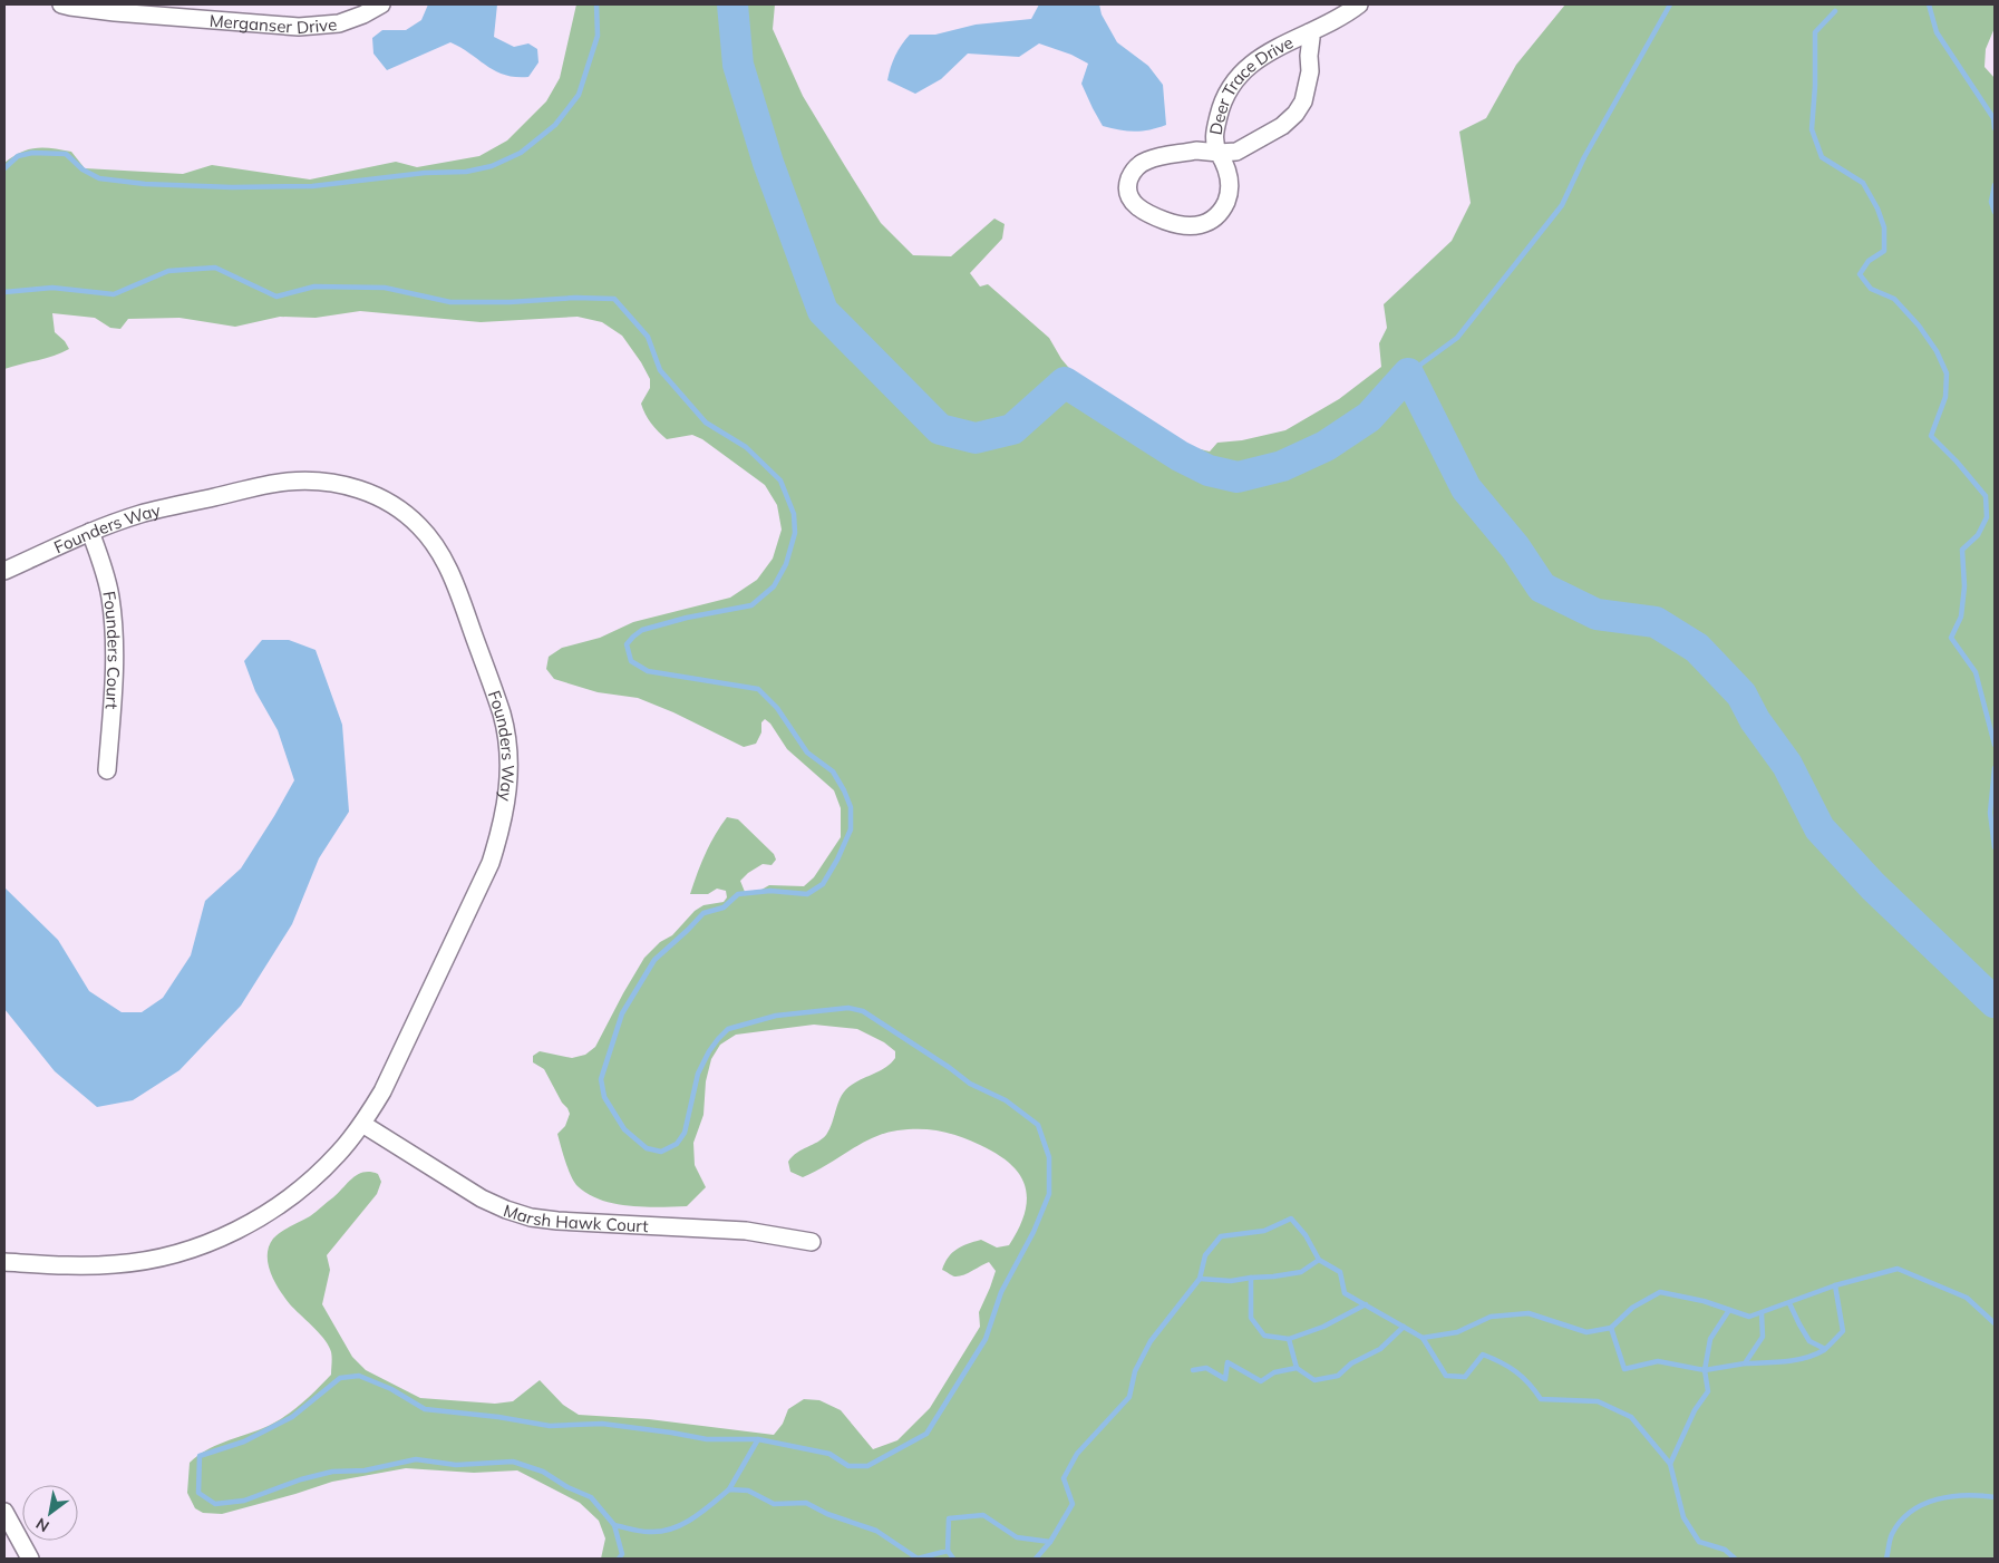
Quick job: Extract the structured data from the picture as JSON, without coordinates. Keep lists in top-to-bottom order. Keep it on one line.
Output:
{"streets":{"street":["Merganser Drive","Deer Trace Drive","Founders Way","Founders Court","Marsh Hawk Court"]},"crossings":[["Founders Way","Founders Court"],["Founders Way","Marsh Hawk Court"]],"north":"bottom left"}
